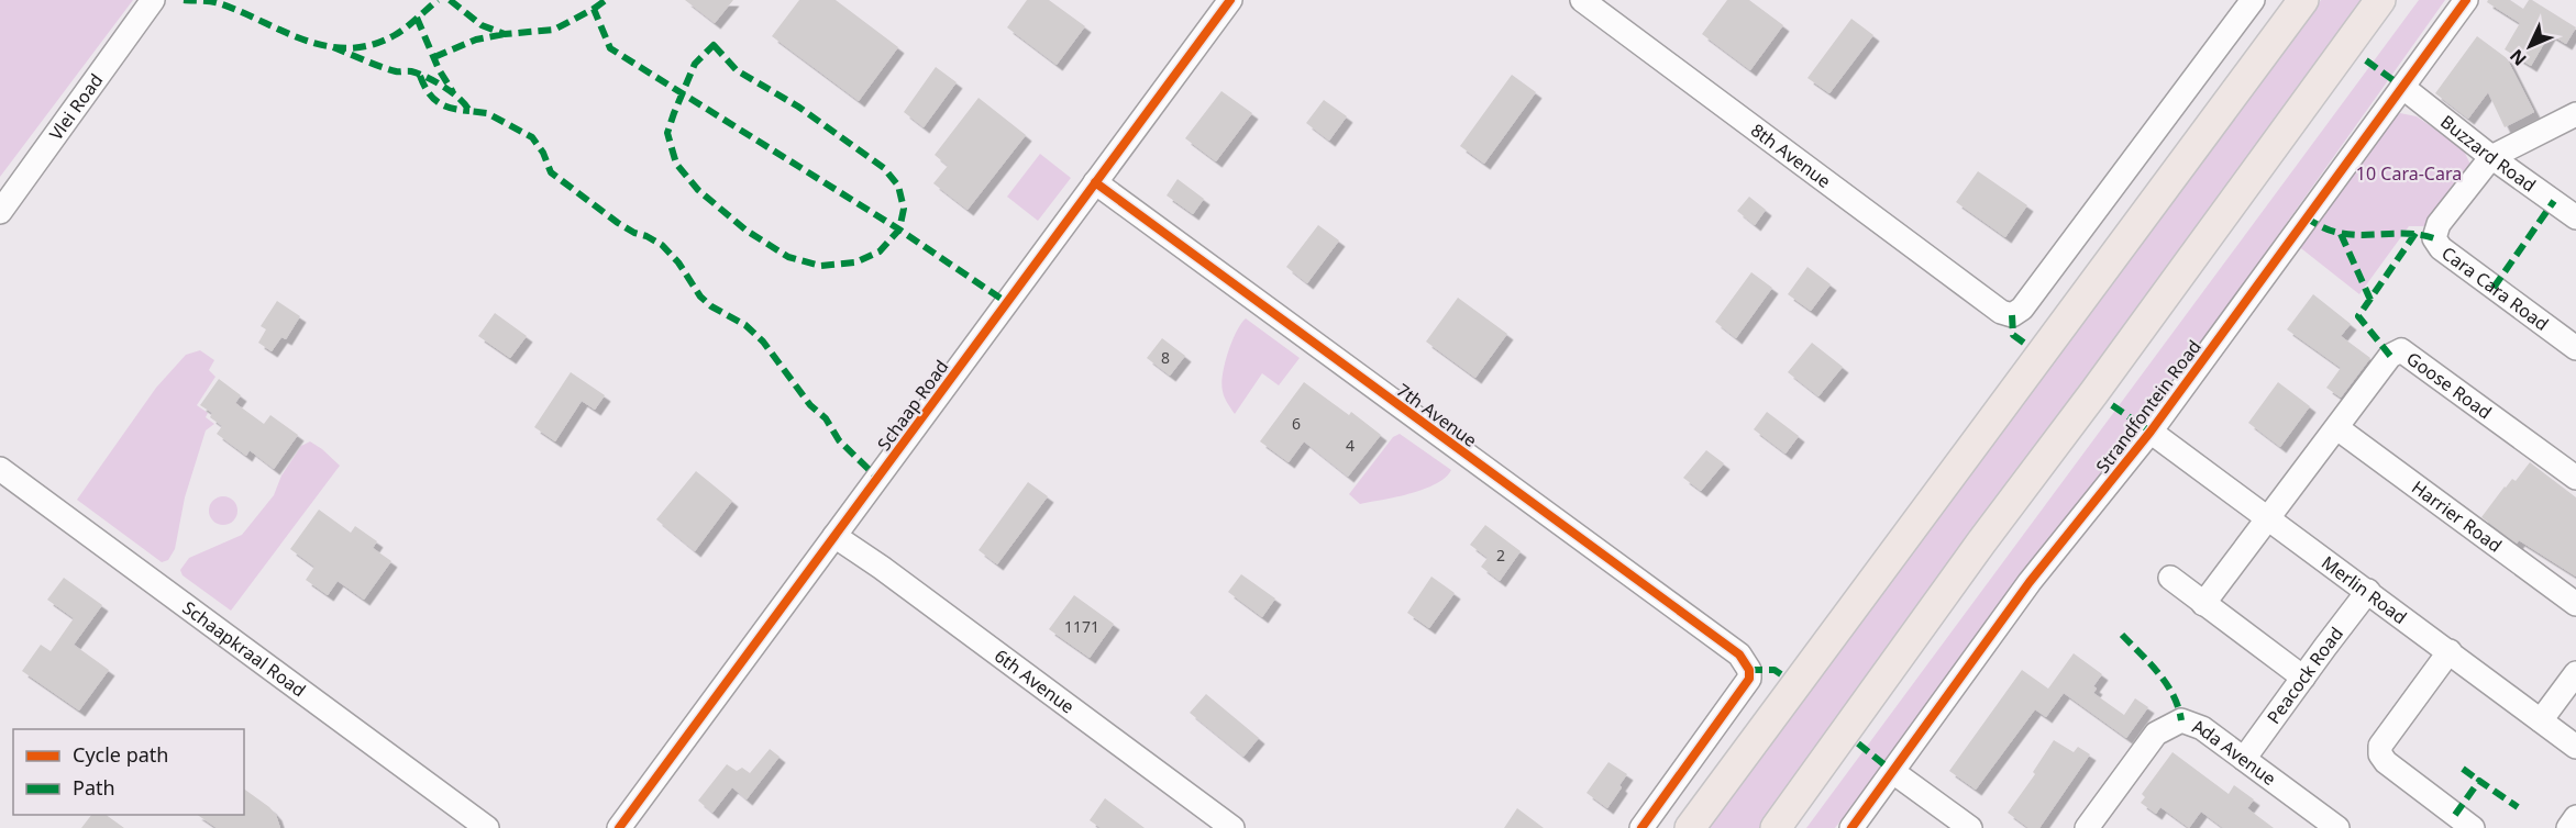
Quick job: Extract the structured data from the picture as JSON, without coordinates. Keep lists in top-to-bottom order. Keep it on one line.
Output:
{"streets":{"street":["Vlei Road","Buzzard Road","8th Avenue","Cara Cara Road","Goose Road","Schaap Road","Strandfontein Road","7th Avenue","Harrier Road","Merlin Road","Schaapkraal Road","Peacock Road","6th Avenue","Ada Avenue"]},"crossings":[["Buzzard Road","Cara Cara Road"],["Buzzard Road","Strandfontein Road"],["Goose Road","Harrier Road"],["Goose Road","Merlin Road"],["Schaap Road","7th Avenue"],["Schaap Road","6th Avenue"],["Strandfontein Road","Merlin Road"],["Merlin Road","Peacock Road"],["Peacock Road","Ada Avenue"]],"parks":["10 Cara-Cara"],"house_numbers":["8","6","4","2","1171"],"legend":["Cycle path","Path"],"north":"bottom left"}
